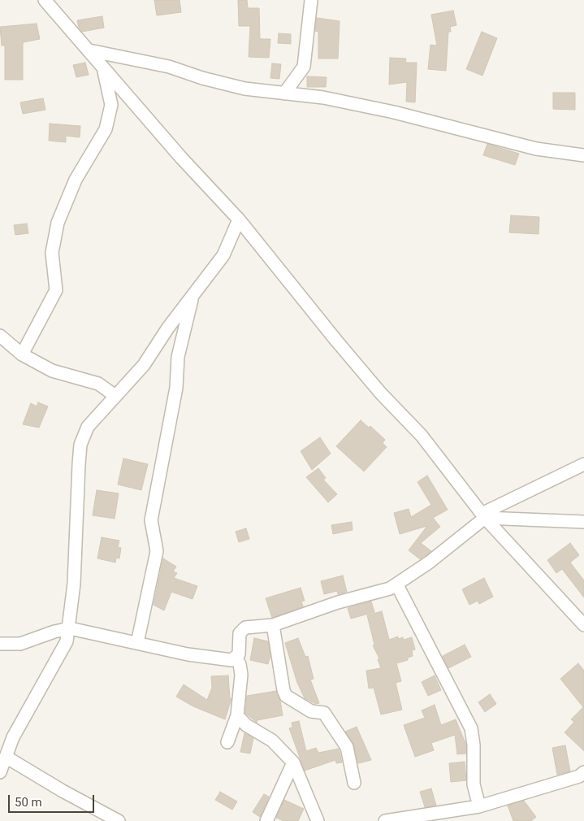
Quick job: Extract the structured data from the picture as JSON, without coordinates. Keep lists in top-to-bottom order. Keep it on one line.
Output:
{"scale_bar":"50 m"}
